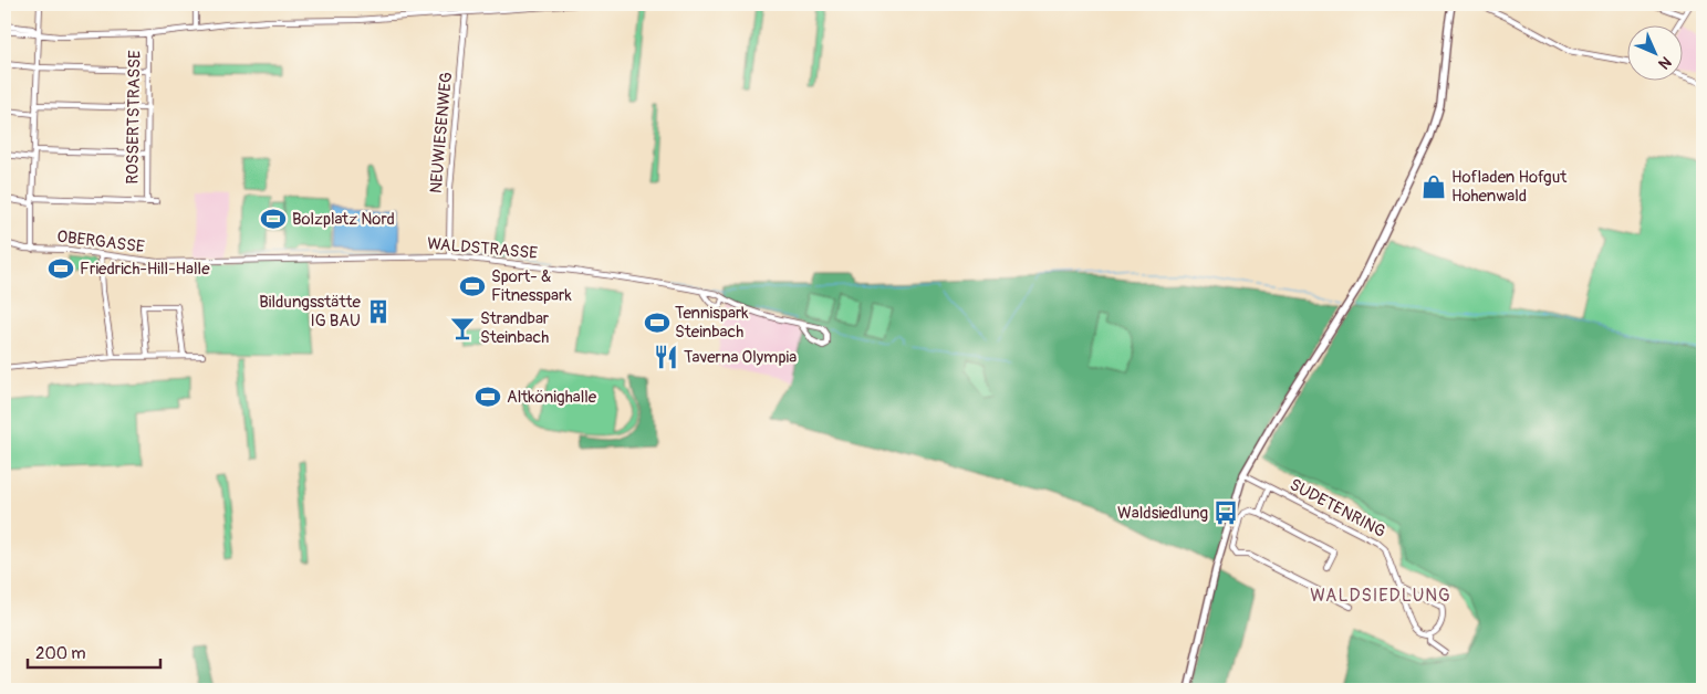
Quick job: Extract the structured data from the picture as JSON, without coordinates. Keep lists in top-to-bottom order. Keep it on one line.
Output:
{"streets":{"street":["ROSSERTSTRASSE","NEUWIESENWEG","OBERGASSE","WALDSTRASSE","SUDETENRING"]},"crossings":[["NEUWIESENWEG","WALDSTRASSE"],["OBERGASSE","WALDSTRASSE"]],"districts":["WALDSIEDLUNG"],"places":{"shop":["Hofladen Hofgut Hohenwald"],"sports":["Bolzplatz Nord","Friedrich-Hill-Halle","Sport- & Fitnesspark","Tennispark Steinbach","Altkönighalle"],"building":["Bildungsstätte IG BAU"],"bar":["Strandbar Steinbach"],"restaurant":["Taverna Olympia"],"bus stop":["Waldsiedlung"]},"scale_bar":"200 m","north":"bottom right"}
